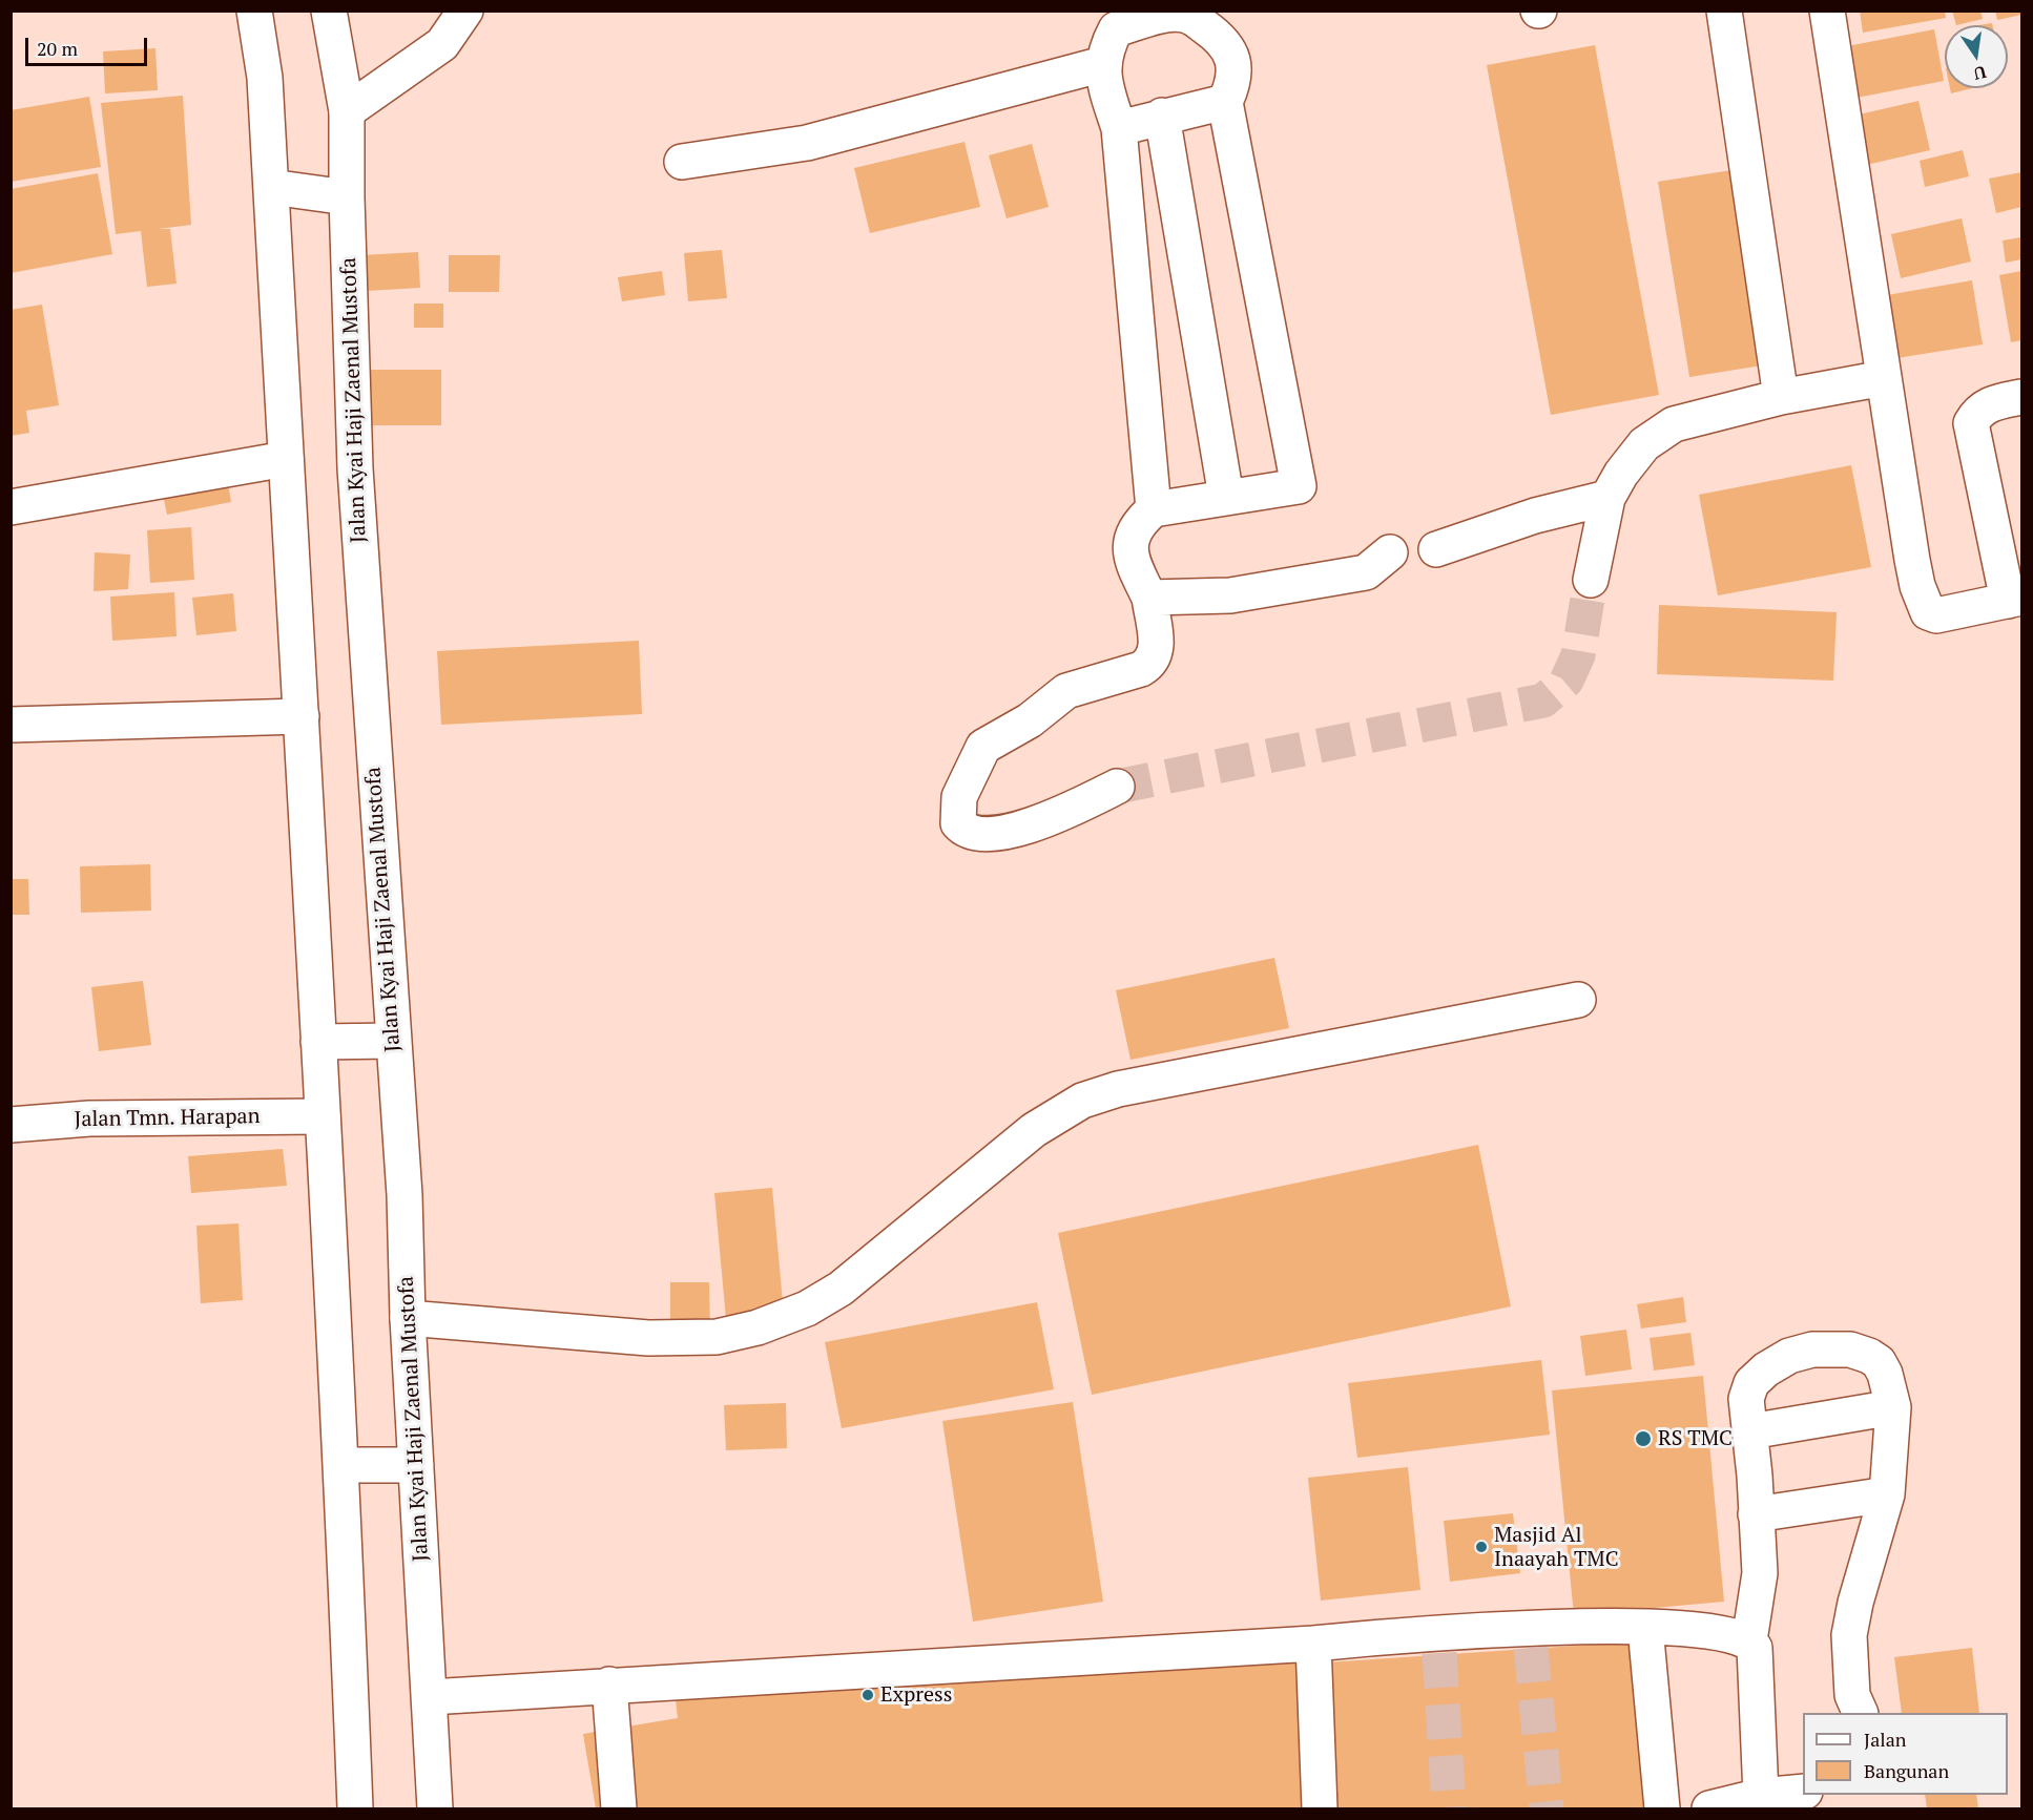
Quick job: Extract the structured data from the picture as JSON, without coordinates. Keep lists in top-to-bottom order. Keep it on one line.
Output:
{"streets":{"main road":["Jalan Kyai Haji Zaenal Mustofa","Jalan Tmn. Harapan"]},"places":["RS TMC","Masjid Al Inaayah TMC","Express"],"legend":["Jalan","Bangunan"],"scale_bar":"20 m","north":"bottom"}
